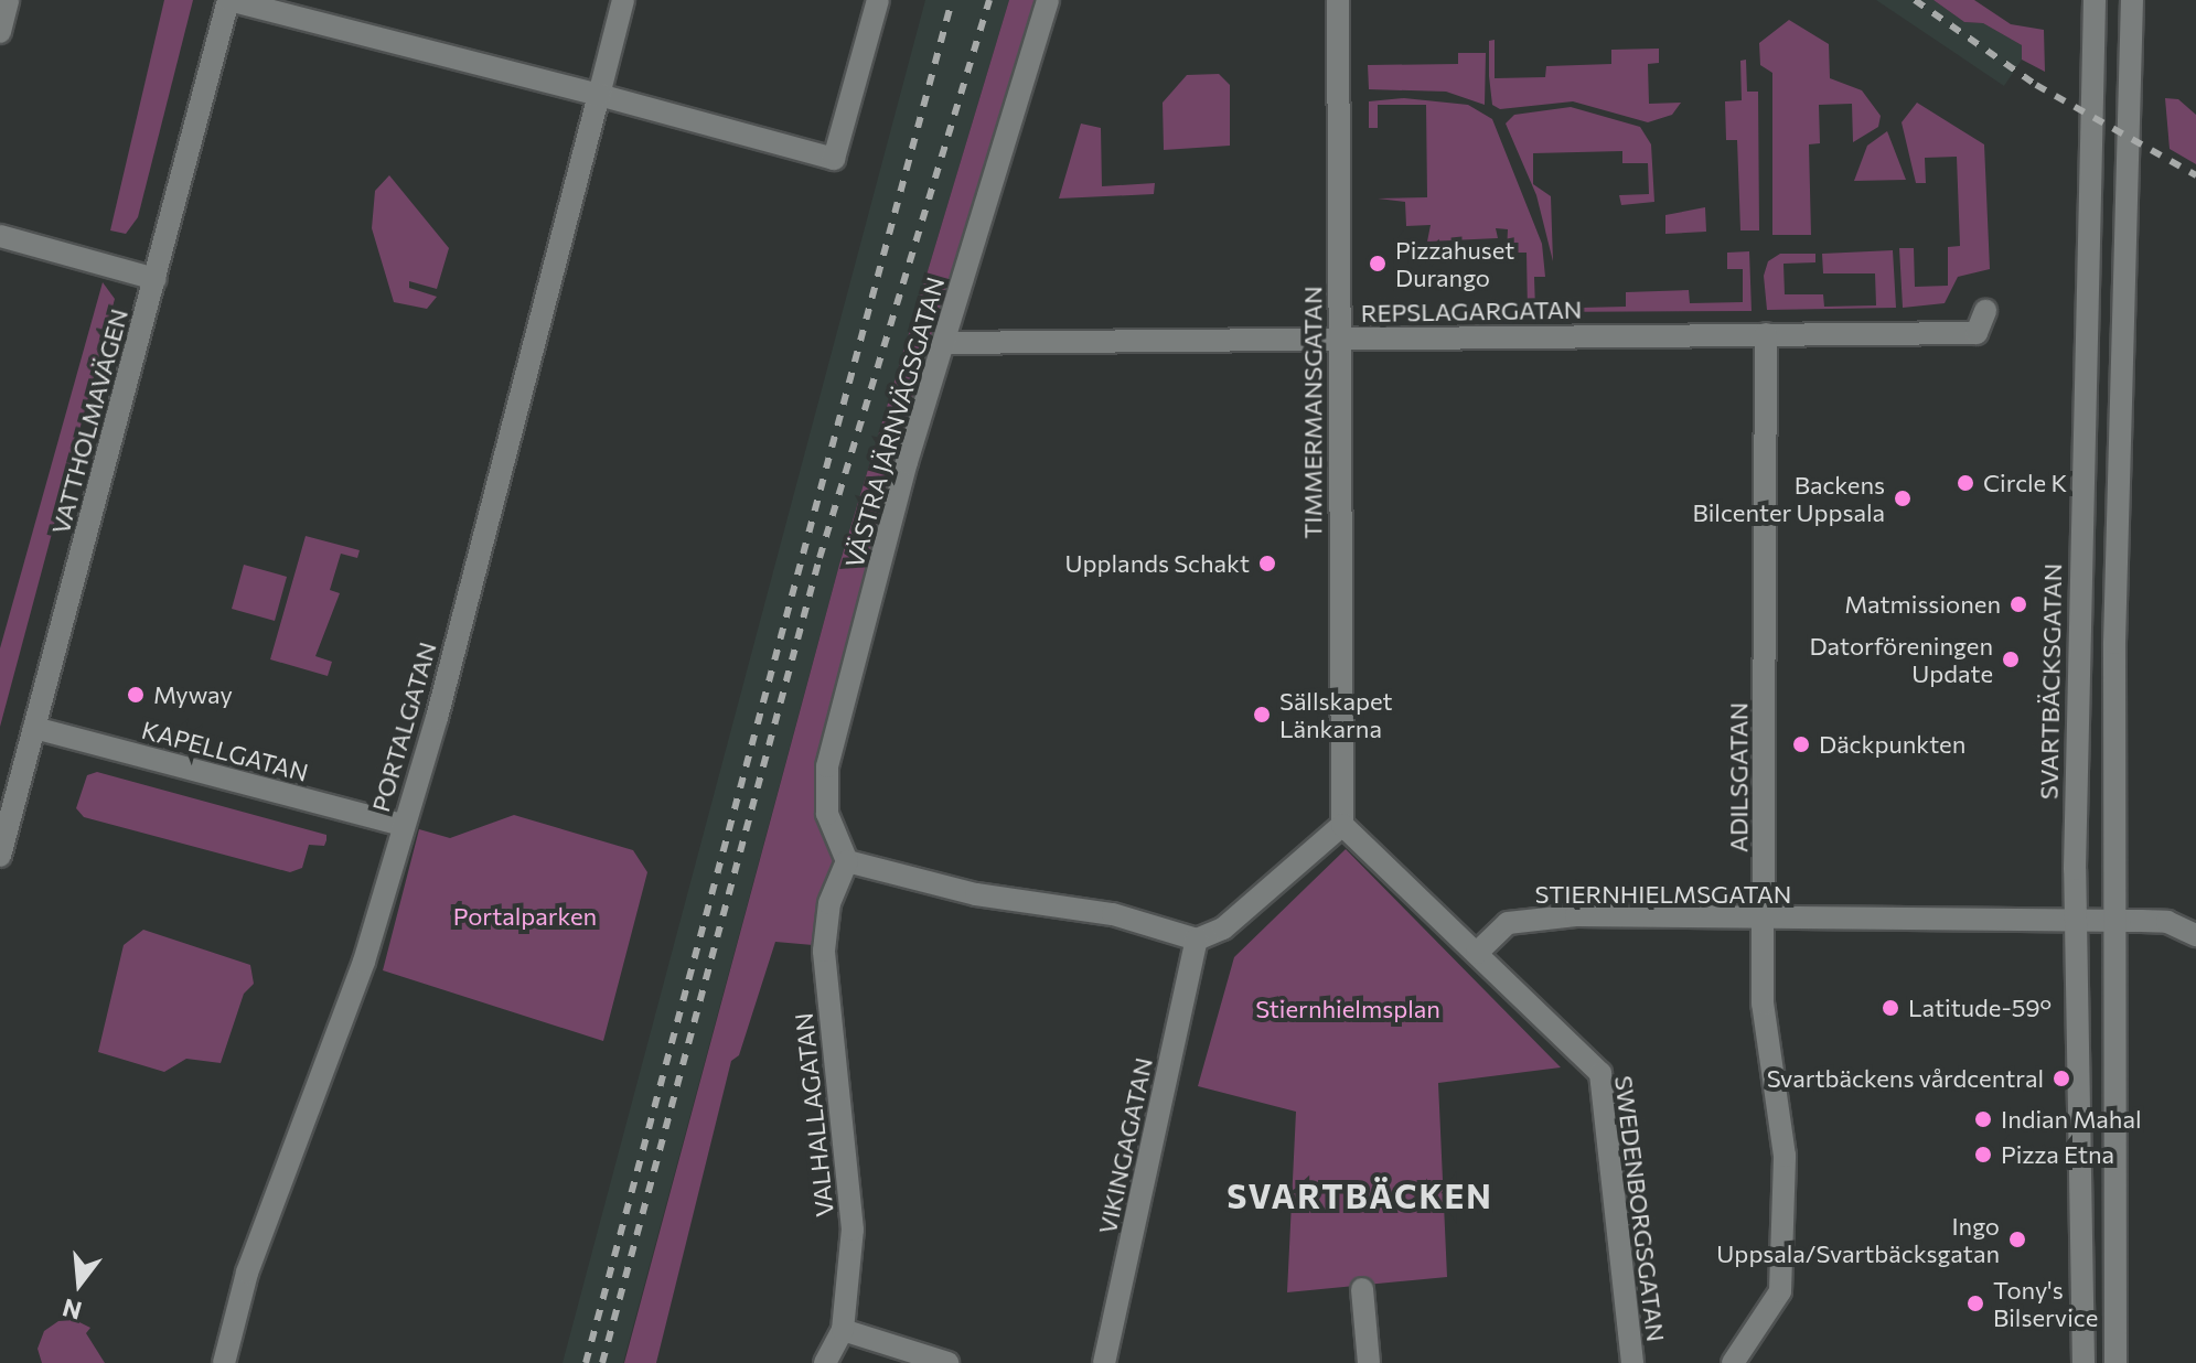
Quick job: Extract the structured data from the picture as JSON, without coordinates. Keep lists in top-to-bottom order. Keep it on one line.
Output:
{"streets":{"street":["REPSLAGARGATAN","TIMMERMANSGATAN","VATTHOLMAVÄGEN","VÄSTRA JÄRNVÄGSGATAN","SVARTBÄCKSGATAN","PORTALGATAN","KAPELLGATAN","ADILSGATAN","STIERNHIELMSGATAN","VALHALLAGATAN","VIKINGAGATAN","SWEDENBORGSGATAN"]},"crossings":[["REPSLAGARGATAN","TIMMERMANSGATAN"],["REPSLAGARGATAN","VÄSTRA JÄRNVÄGSGATAN"],["REPSLAGARGATAN","ADILSGATAN"],["VATTHOLMAVÄGEN","KAPELLGATAN"],["VÄSTRA JÄRNVÄGSGATAN","VALHALLAGATAN"],["SVARTBÄCKSGATAN","STIERNHIELMSGATAN"],["PORTALGATAN","KAPELLGATAN"],["ADILSGATAN","STIERNHIELMSGATAN"],["STIERNHIELMSGATAN","SWEDENBORGSGATAN"]],"districts":["SVARTBÄCKEN"],"parks":["Portalparken","Stiernhielmsplan"],"places":["Pizzahuset Durango","Circle K","Backens Bilcenter Uppsala","Upplands Schakt","Matmissionen","Datorföreningen Update","Myway","Sällskapet Länkarna","Däckpunkten","Latitude-59°","Svartbäckens vårdcentral","Indian Mahal","Pizza Etna","Ingo Uppsala/Svartbäcksgatan","Tony's Bilservice"],"north":"bottom"}
